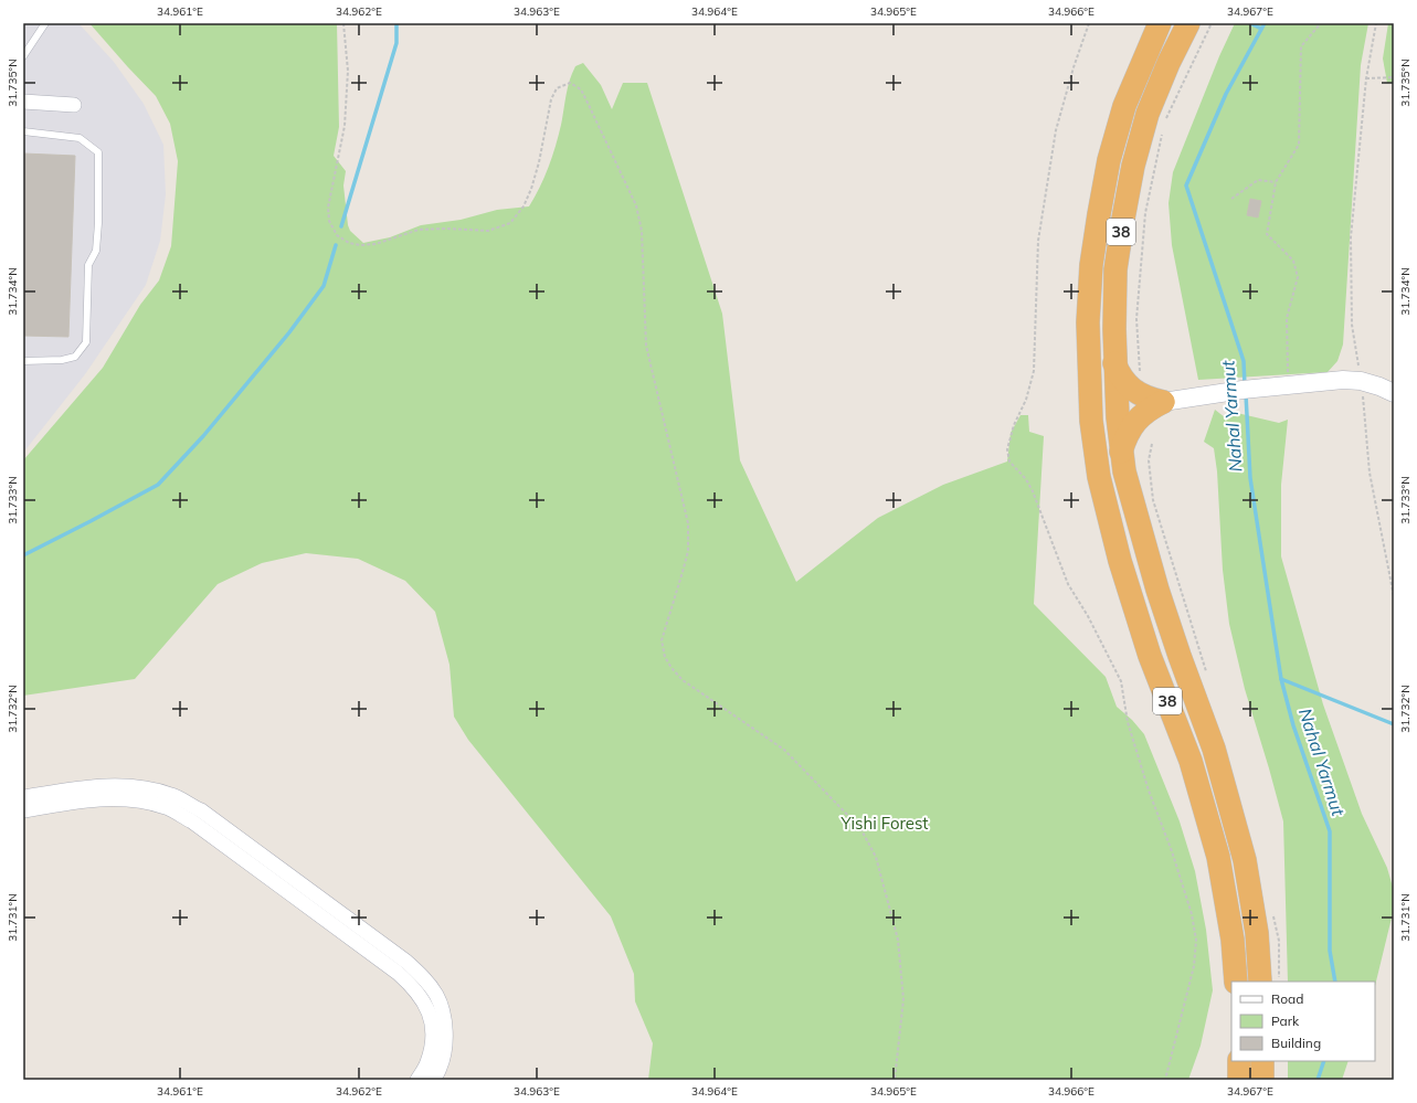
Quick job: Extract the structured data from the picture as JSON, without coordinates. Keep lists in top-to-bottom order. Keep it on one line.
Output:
{"streets":{"highway":["38"]},"water":["Nahal Yarmut"],"parks":["Yishi Forest"],"legend":["Road","Park","Building"],"coordinates":["34.961°E","34.962°E","34.963°E","34.964°E","34.965°E","34.966°E","34.967°E","31.735°N","31.734°N","31.733°N","31.732°N","31.731°N"]}
